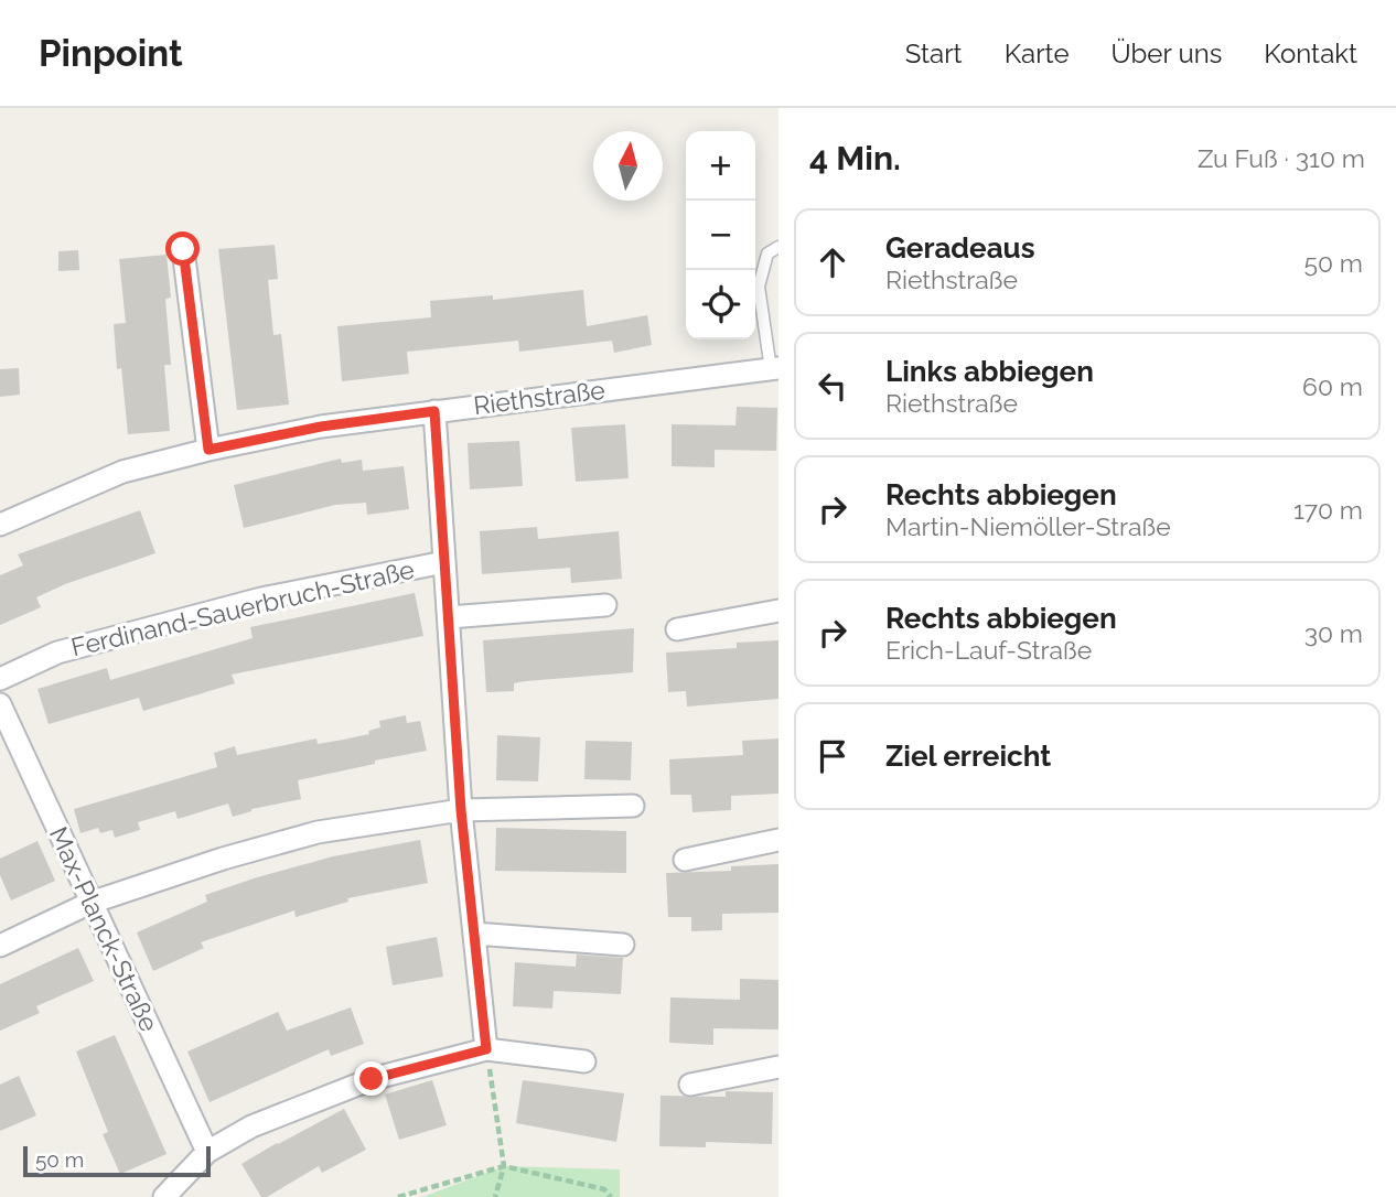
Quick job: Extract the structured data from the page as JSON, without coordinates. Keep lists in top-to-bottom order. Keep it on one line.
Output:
{"streets":{"street":["Riethstraße","Ferdinand-Sauerbruch-Straße","Max-Planck-Straße"]},"scale_bar":"50 m","north":"top","page":{"header":"Pinpoint","nav":["Start","Karte","Über uns","Kontakt"],"heading":["4 Min.","Zu Fuß · 310 m"],"map_buttons":["+","−"],"list":[["Geradeaus","Riethstraße","50 m"],["Links abbiegen","Riethstraße","60 m"],["Rechts abbiegen","Martin-Niemöller-Straße","170 m"],["Rechts abbiegen","Erich-Lauf-Straße","30 m"],"Ziel erreicht"],"scale":"50 m"}}
